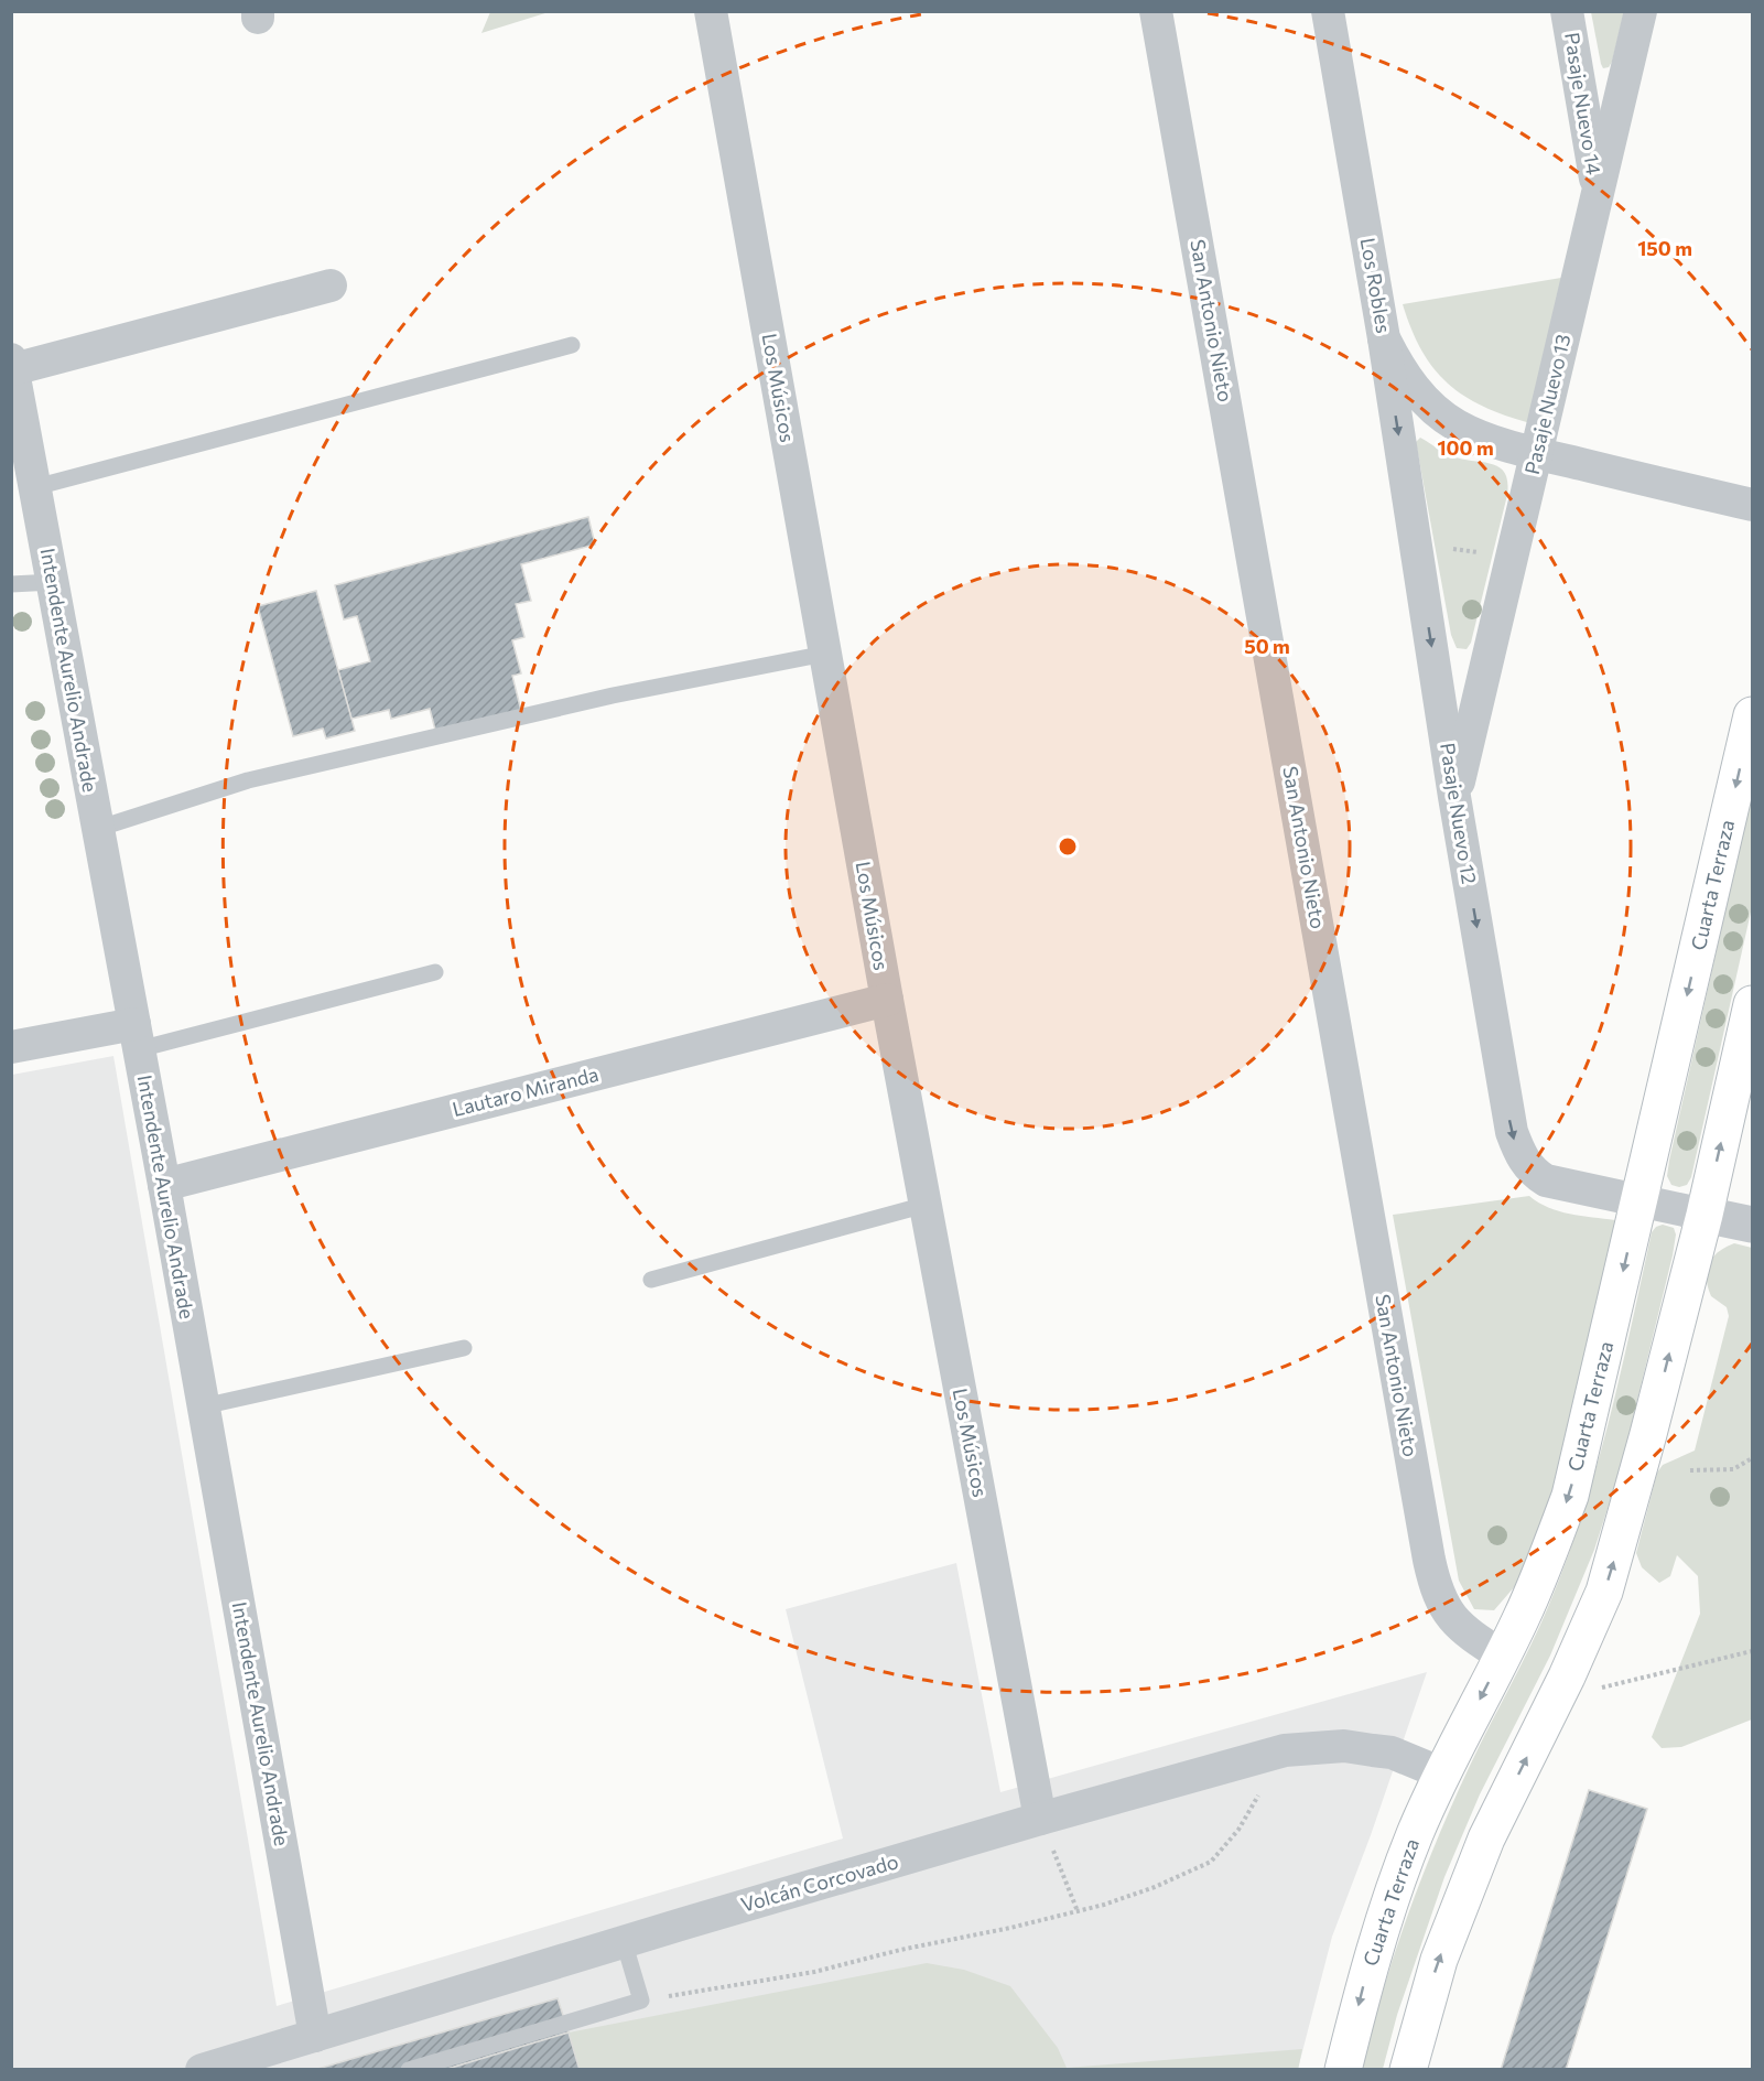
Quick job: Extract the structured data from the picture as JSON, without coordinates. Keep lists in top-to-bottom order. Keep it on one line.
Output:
{"streets":{"main road":["Cuarta Terraza"],"street":["Pasaje Nuevo 14","Los Robles","San Antonio Nieto","Los Músicos","Pasaje Nuevo 13","Intendente Aurelio Andrade","Pasaje Nuevo 12","Lautaro Miranda","Volcán Corcovado"]},"crossings":[["Pasaje Nuevo 14","Pasaje Nuevo 13"],["Los Robles","Pasaje Nuevo 13"],["Los Robles","Pasaje Nuevo 12"],["San Antonio Nieto","Cuarta Terraza"],["Los Músicos","Lautaro Miranda"],["Los Músicos","Volcán Corcovado"],["Pasaje Nuevo 13","Pasaje Nuevo 12"],["Intendente Aurelio Andrade","Lautaro Miranda"],["Intendente Aurelio Andrade","Volcán Corcovado"],["Pasaje Nuevo 12","Cuarta Terraza"],["Cuarta Terraza","Volcán Corcovado"]],"one_way":["Pasaje Nuevo 12"],"rings":["150 m","100 m","50 m"]}
